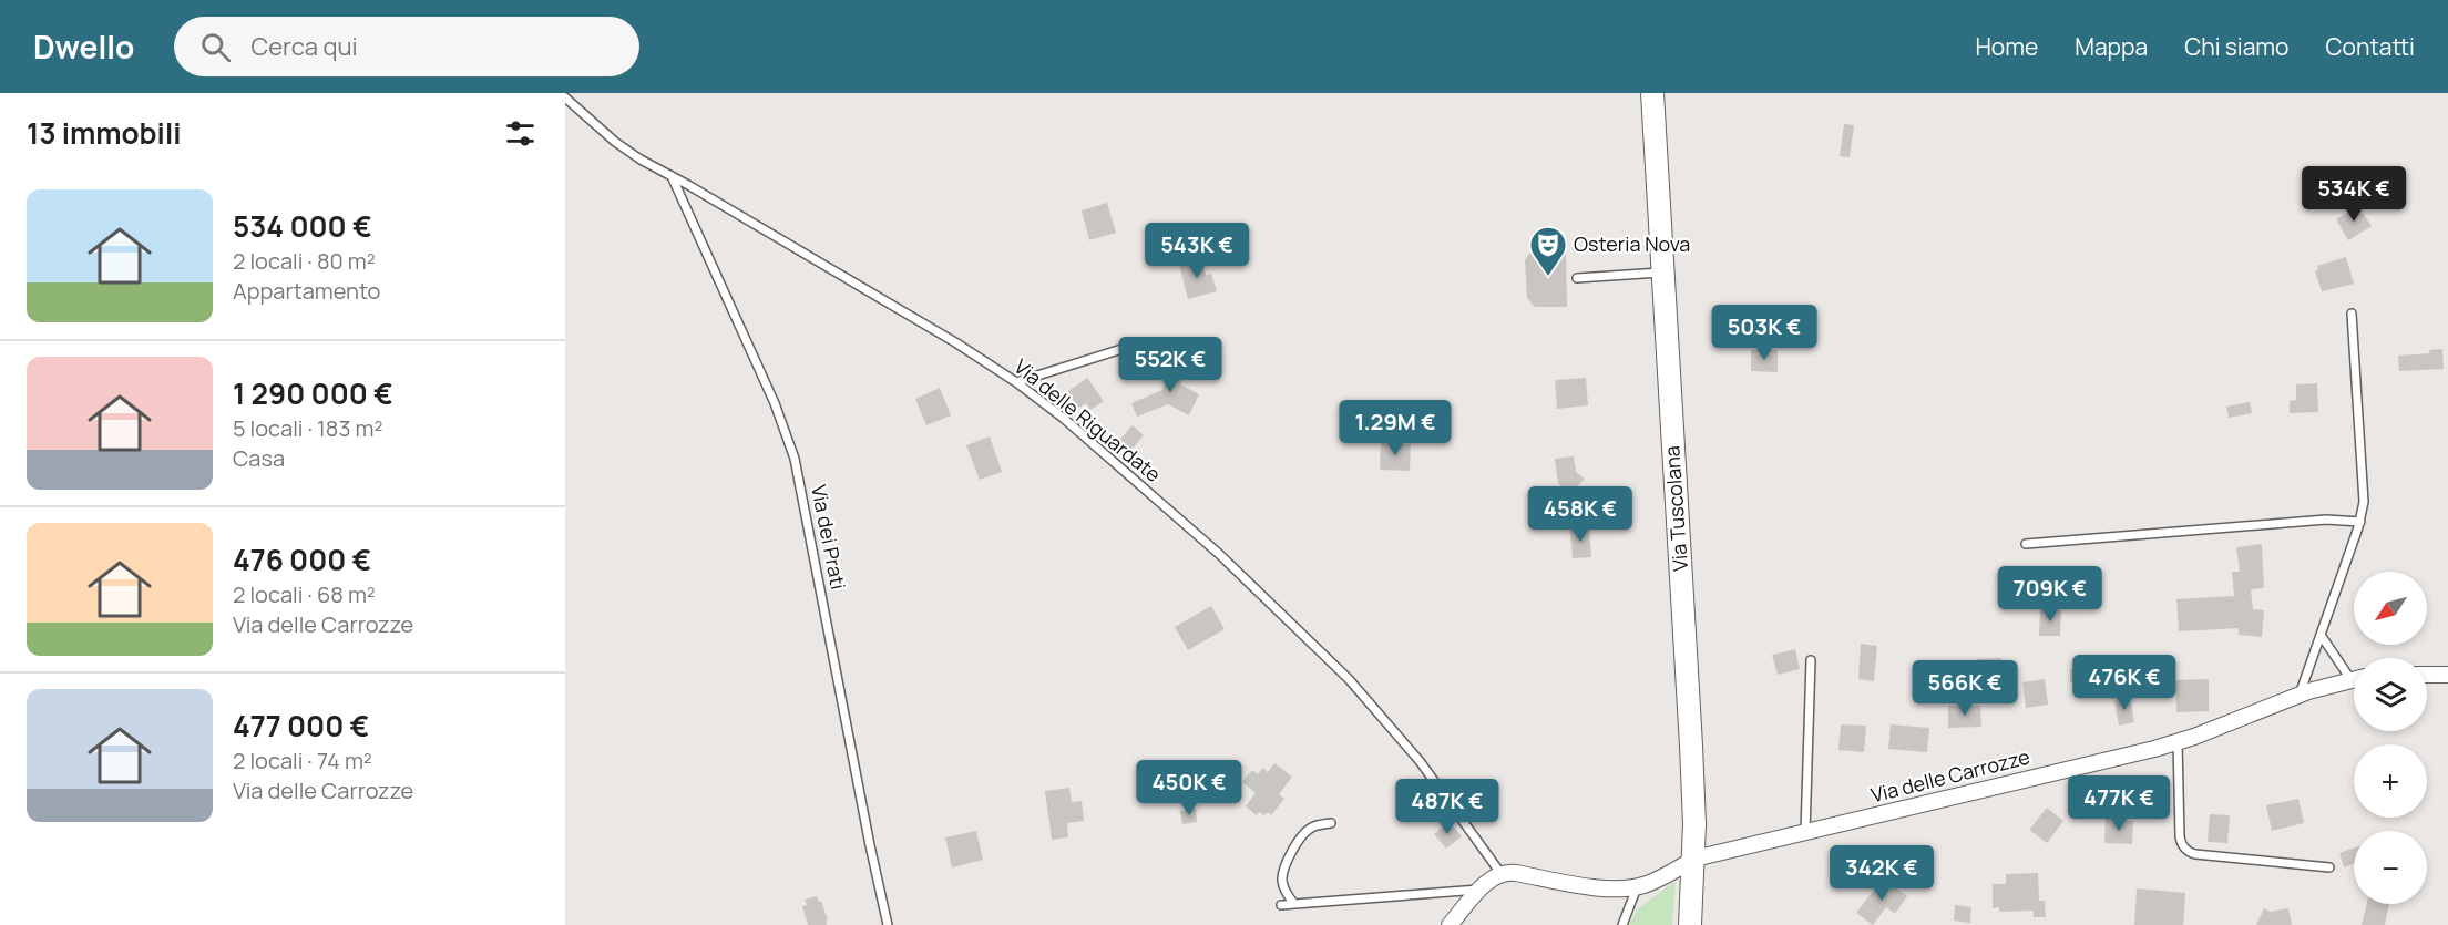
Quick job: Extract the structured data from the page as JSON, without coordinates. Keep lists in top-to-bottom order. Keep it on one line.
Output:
{"streets":{"main road":["Via Tuscolana"],"street":["Via delle Carrozze"],"lane":["Via delle Riguardate","Via dei Prati"]},"crossings":[["Via delle Riguardate","Via dei Prati"],["Via Tuscolana","Via delle Carrozze"]],"places":{"theatre":["Osteria Nova"]},"north":"bottom left","page":{"header":"Dwello","search":"Cerca qui","nav":["Home","Mappa","Chi siamo","Contatti"],"heading":"13 immobili","price":["534K €","543K €","503K €","552K €","1.29M €","458K €","709K €","476K €","566K €","450K €","477K €","487K €","342K €"],"list":[{"name":"534 000 €","note":"2 locali · 80 m² · Appartamento"},{"name":"1 290 000 €","note":"5 locali · 183 m² · Casa"},{"name":"476 000 €","note":"2 locali · 68 m² · Via delle Carrozze"},{"name":"477 000 €","note":"2 locali · 74 m² · Via delle Carrozze"}],"map_buttons":["+","−"]}}
